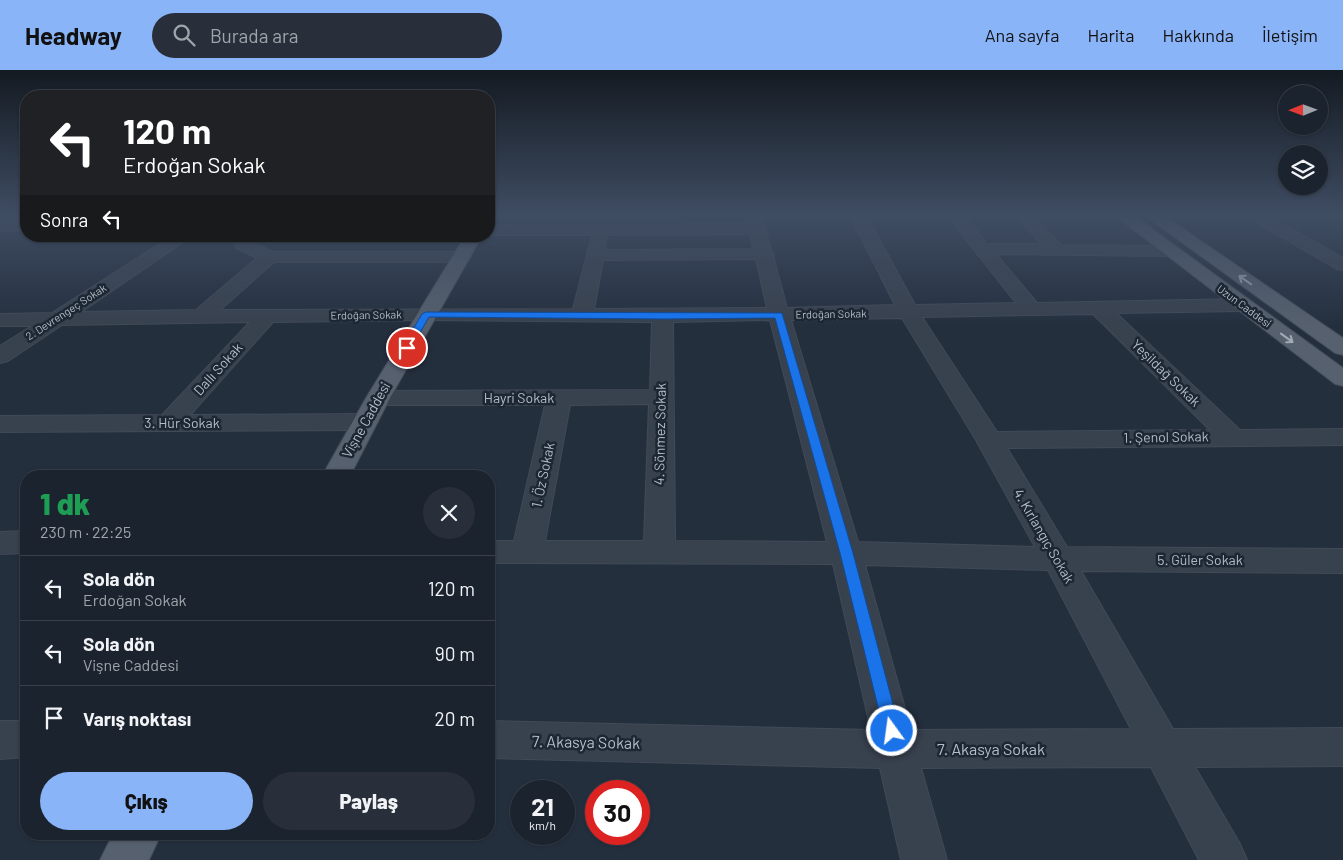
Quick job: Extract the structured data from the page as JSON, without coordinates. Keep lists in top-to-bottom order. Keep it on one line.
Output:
{"streets":{"main road":["Uzun Caddesi","Vişne Caddesi"],"street":["2. Devrengeç Sokak","Erdoğan Sokak","Dallı Sokak","Yeşildağ Sokak","Hayri Sokak","3. Hür Sokak","4. Sönmez Sokak","1. Şenol Sokak","1. Öz Sokak","4. Kırlangıç Sokak","5. Güler Sokak","7. Akasya Sokak"]},"crossings":[["Uzun Caddesi","Erdoğan Sokak"],["2. Devrengeç Sokak","Erdoğan Sokak"],["Erdoğan Sokak","Dallı Sokak"],["Erdoğan Sokak","Yeşildağ Sokak"],["Erdoğan Sokak","Vişne Caddesi"],["Erdoğan Sokak","4. Sönmez Sokak"],["Erdoğan Sokak","4. Kırlangıç Sokak"],["Dallı Sokak","3. Hür Sokak"],["Yeşildağ Sokak","1. Şenol Sokak"],["Hayri Sokak","Vişne Caddesi"],["Hayri Sokak","4. Sönmez Sokak"],["Hayri Sokak","1. Öz Sokak"],["Vişne Caddesi","3. Hür Sokak"],["4. Sönmez Sokak","5. Güler Sokak"],["1. Şenol Sokak","4. Kırlangıç Sokak"],["1. Öz Sokak","5. Güler Sokak"],["4. Kırlangıç Sokak","5. Güler Sokak"],["4. Kırlangıç Sokak","7. Akasya Sokak"]],"north":"left","page":{"header":"Headway","search":"Burada ara","nav":["Ana sayfa","Harita","Hakkında","İletişim"],"turn":["120 m","Erdoğan Sokak"],"then":"Sonra","heading":["1 dk","230 m · 22:25"],"list":[{"name":"Sola dön","note":"Erdoğan Sokak","value":"120 m"},{"name":"Sola dön","note":"Vişne Caddesi","value":"90 m"},{"name":"Varış noktası","value":"20 m"}],"buttons":["Çıkış","Paylaş"],"speed":"21 km/h","limit":"30"}}
